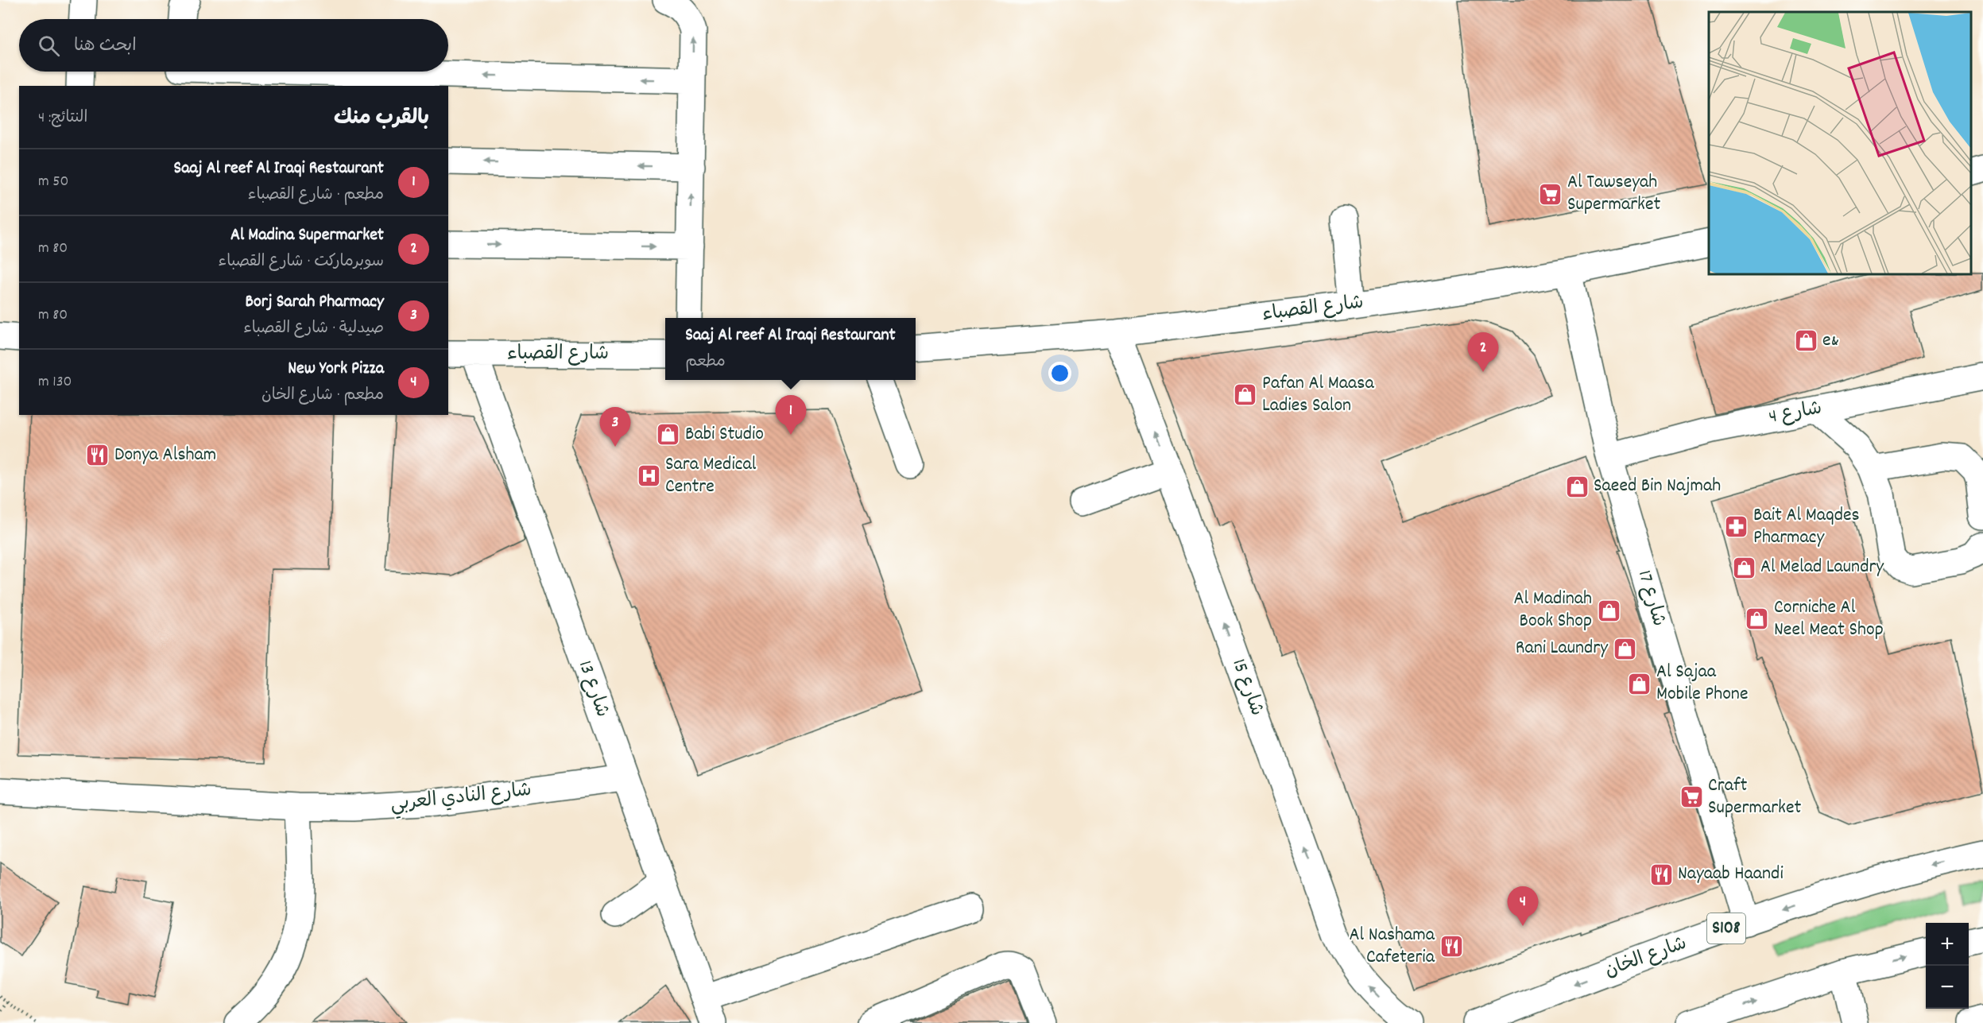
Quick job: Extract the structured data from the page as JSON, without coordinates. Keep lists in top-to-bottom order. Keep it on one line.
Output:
{"streets":{"street":["شارع القصباء","شارع 4","شارع 17","شارع 15","شارع 13","شارع النادي العربي","S108","شارع الخان"]},"crossings":[["شارع القصباء","شارع 17"],["شارع القصباء","شارع 15"],["شارع القصباء","شارع 13"],["شارع 4","شارع 17"],["شارع 17","شارع الخان"],["شارع 13","شارع النادي العربي"]],"one_way":["شارع 15"],"places":{"supermarket":["Al Tawseyah Supermarket","Craft Supermarket"],"shop":["e&","Pafan Al Maasa Ladies Salon","Babi Studio","Saeed Bin Najmah","Al Melad Laundry","Al Madinah Book Shop","Corniche Al Neel Meat Shop","Rani Laundry","Al Sajaa Mobile Phone"],"restaurant":["Donya Alsham","Nayaab Haandi","Al Nashama Cafeteria"],"hospital":["Sara Medical Centre"],"pharmacy":["Bait Al Maqdes Pharmacy"]},"page":{"search":"ابحث هنا","heading":["بالقرب منك","النتائج: 4"],"list":[{"mark":"1","name":"Saaj Al reef Al Iraqi Restaurant","note":"مطعم · شارع القصباء","value":"50 m"},{"mark":"2","name":"Al Madina Supermarket","note":"سوبرماركت · شارع القصباء","value":"80 m"},{"mark":"3","name":"Borj Sarah Pharmacy","note":"صيدلية · شارع القصباء","value":"80 m"},{"mark":"4","name":"New York Pizza","note":"مطعم · شارع الخان","value":"130 m"}],"popup":["Saaj Al reef Al Iraqi Restaurant","مطعم"],"pins":["2","1","3","4"],"map_buttons":["+","−"]}}
